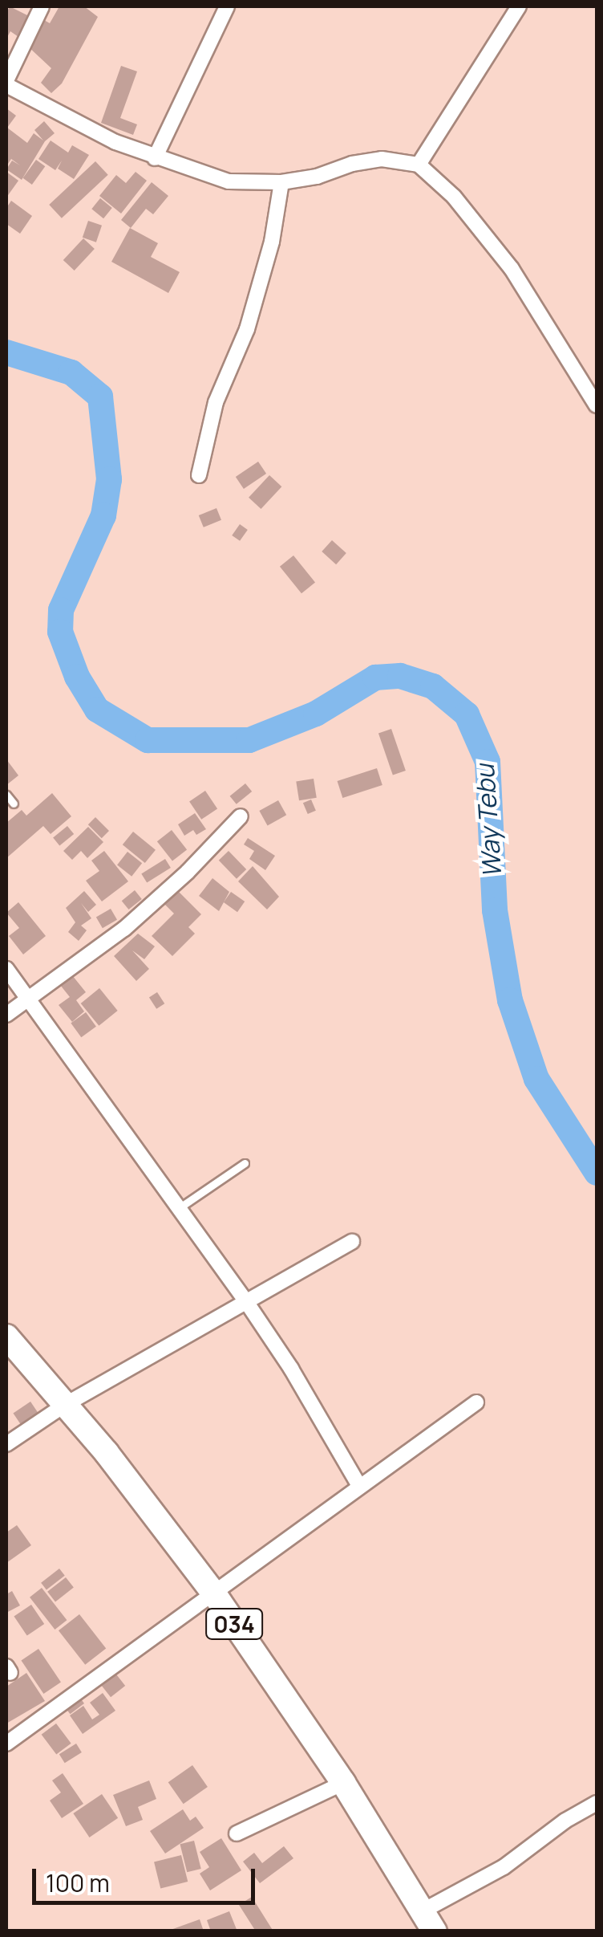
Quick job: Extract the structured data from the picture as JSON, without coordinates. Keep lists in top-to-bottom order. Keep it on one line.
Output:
{"streets":{"main road":["034"]},"water":["Way Tebu"],"scale_bar":"100 m"}
